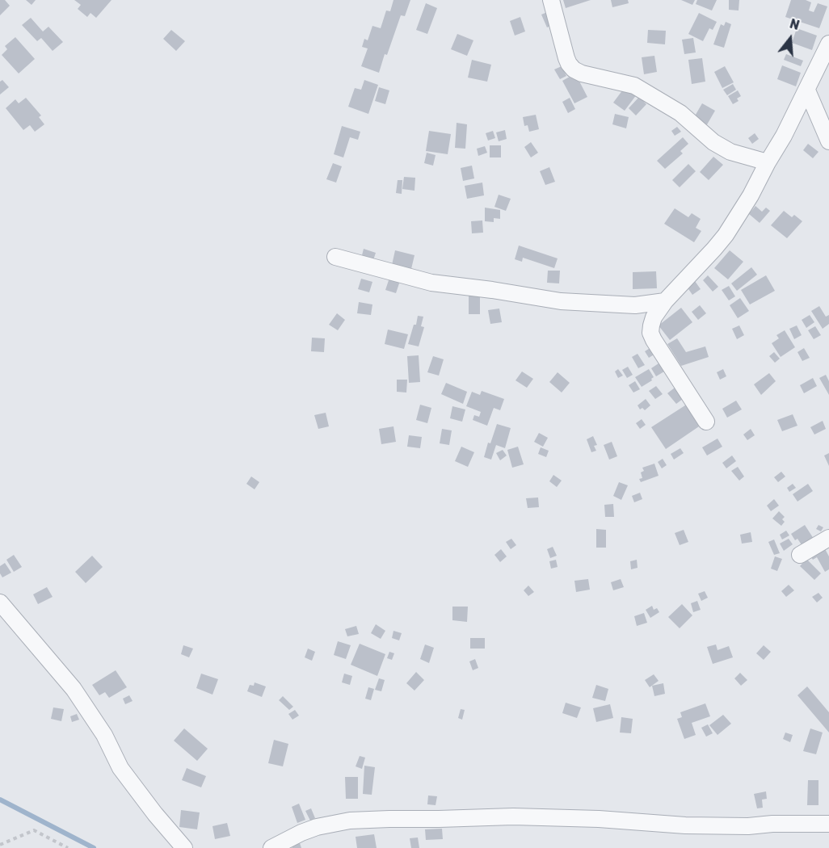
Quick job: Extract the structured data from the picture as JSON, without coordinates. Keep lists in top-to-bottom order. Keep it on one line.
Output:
{"north":"top"}
